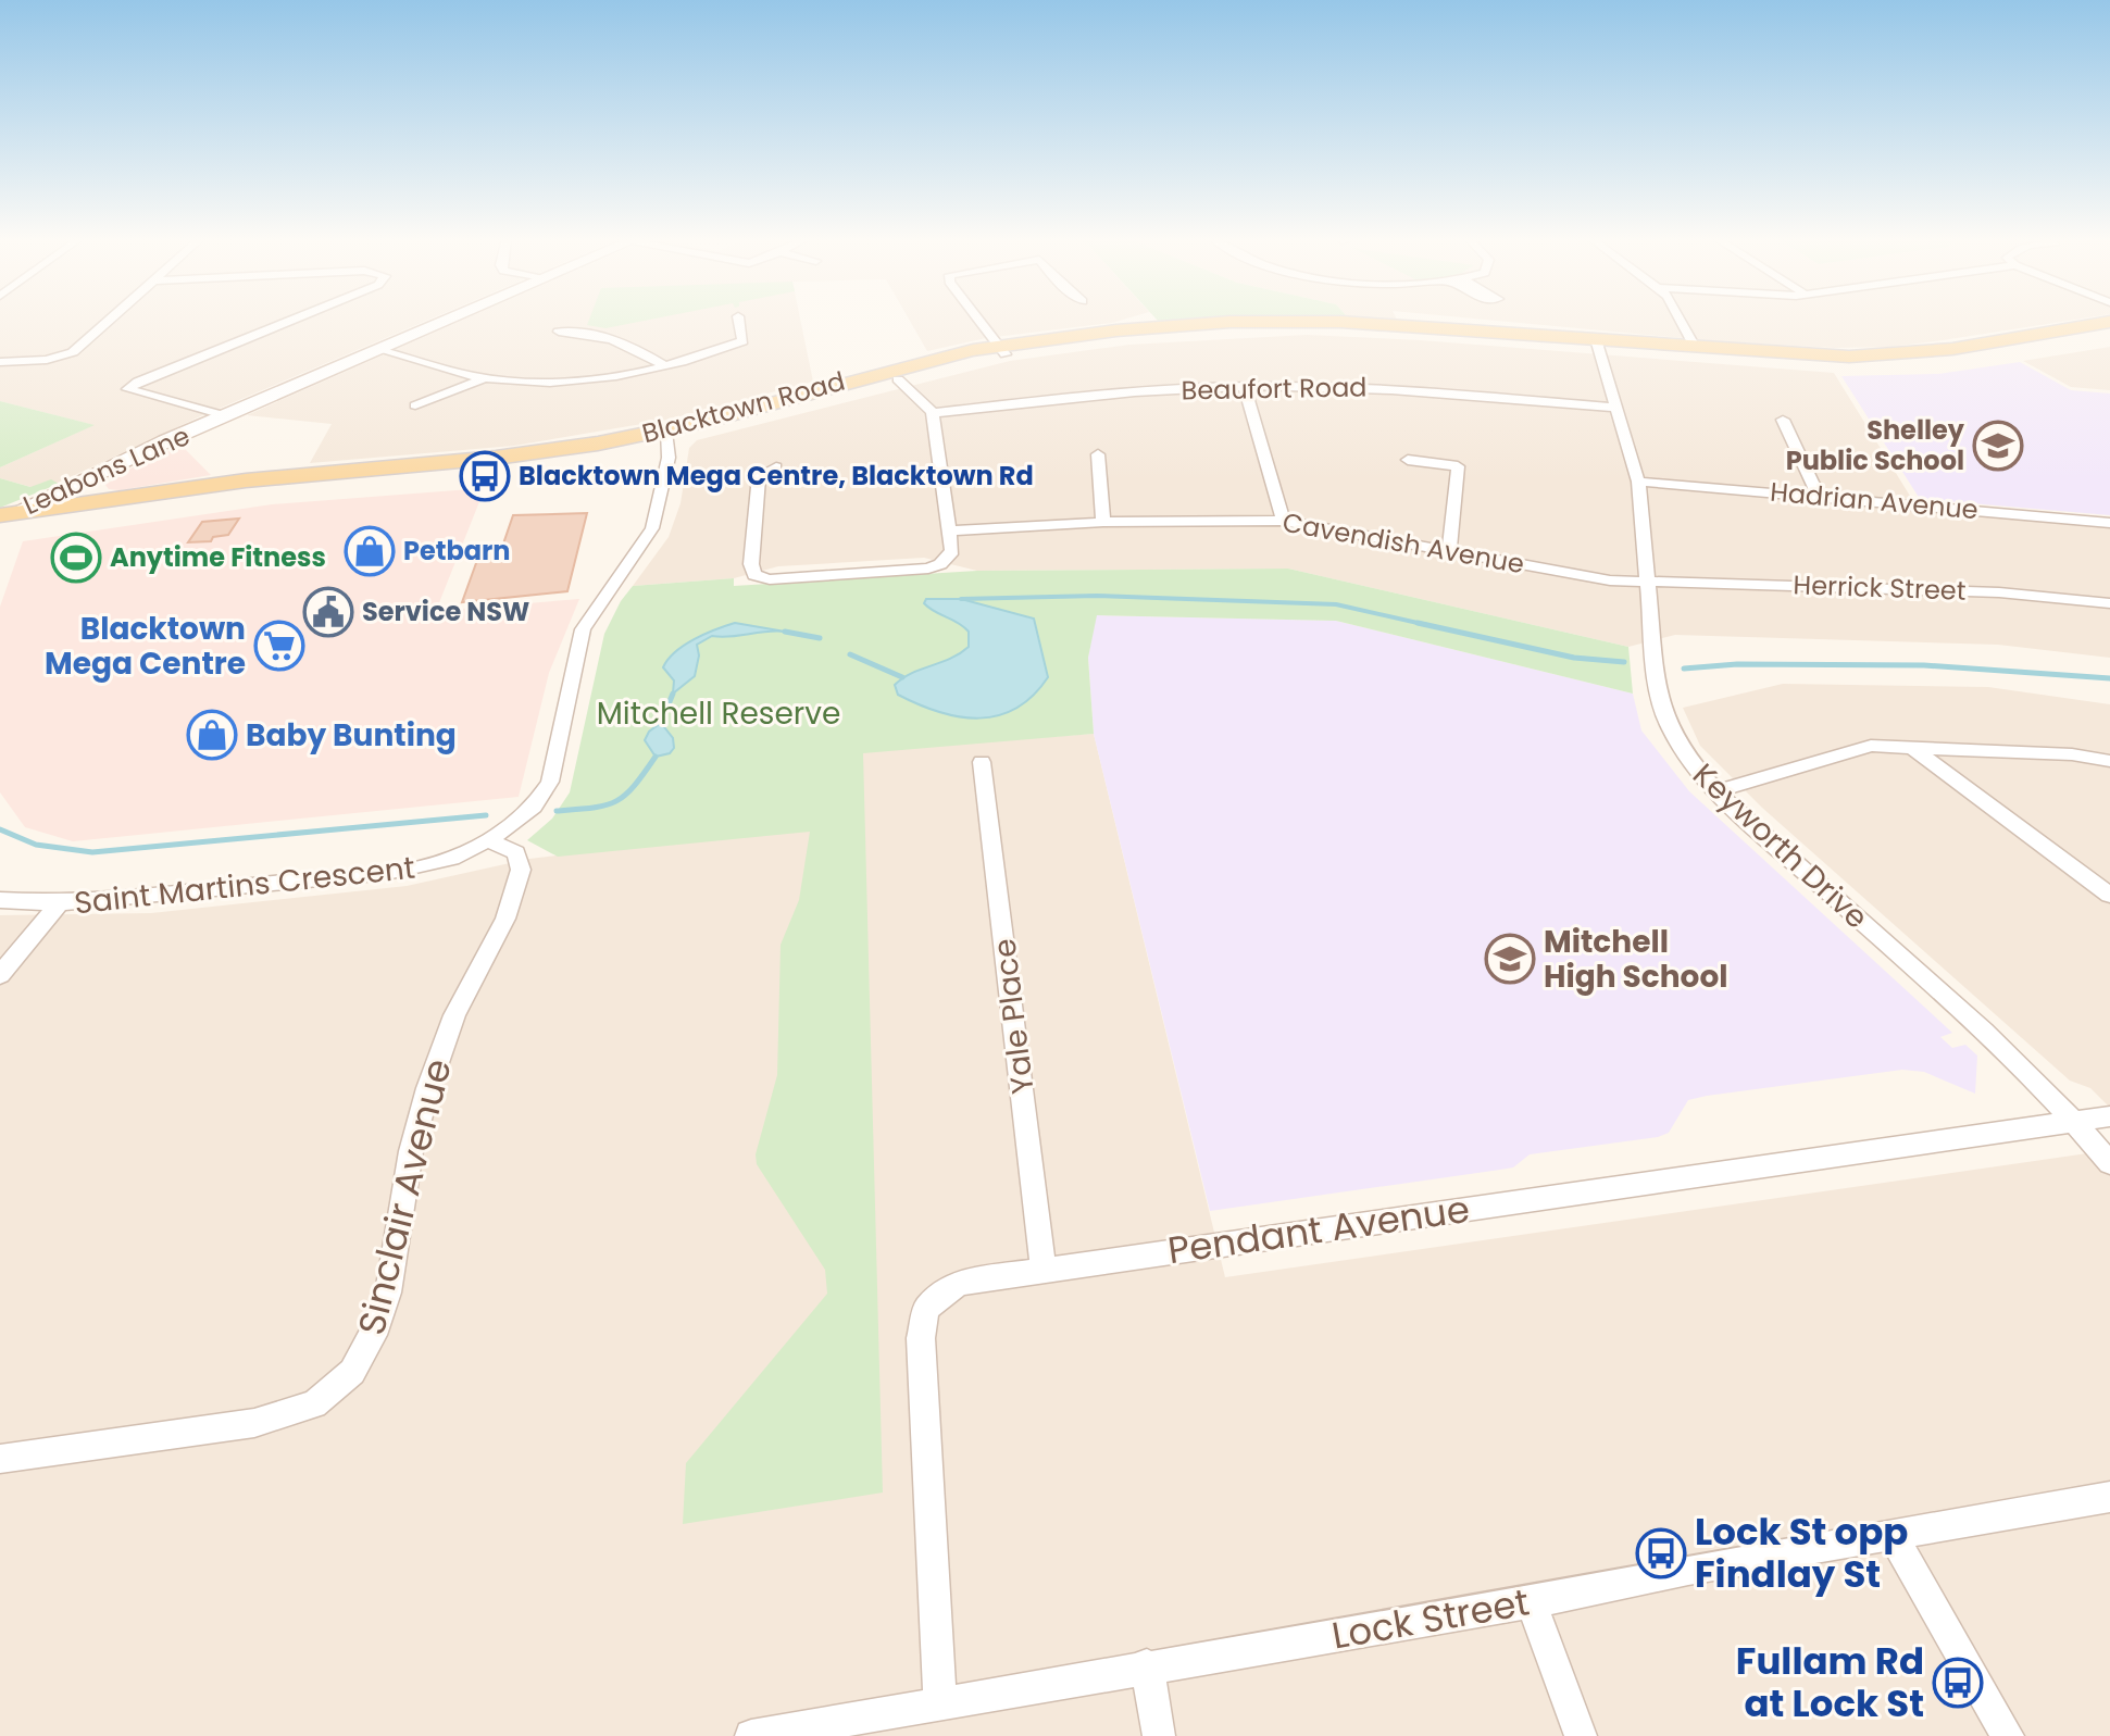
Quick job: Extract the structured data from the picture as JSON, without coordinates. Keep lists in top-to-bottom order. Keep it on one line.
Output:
{"streets":{"main road":["Blacktown Road"],"street":["Beaufort Road","Leabons Lane","Hadrian Avenue","Cavendish Avenue","Herrick Street","Keyworth Drive","Saint Martins Crescent","Yale Place","Sinclair Avenue","Pendant Avenue","Lock Street"]},"crossings":[["Beaufort Road","Keyworth Drive"],["Blacktown Road","Leabons Lane"],["Blacktown Road","Saint Martins Crescent"],["Hadrian Avenue","Keyworth Drive"],["Cavendish Avenue","Herrick Street"],["Cavendish Avenue","Keyworth Drive"],["Herrick Street","Keyworth Drive"],["Keyworth Drive","Pendant Avenue"],["Saint Martins Crescent","Sinclair Avenue"],["Yale Place","Pendant Avenue"],["Pendant Avenue","Lock Street"]],"parks":["Mitchell Reserve"],"places":{"school or university":["Shelley Public School","Mitchell High School"],"bus stop":["Blacktown Mega Centre, Blacktown Rd","Lock St opp Findlay St","Fullam Rd at Lock St"],"shop":["Petbarn","Baby Bunting"],"sports":["Anytime Fitness"],"public building":["Service NSW"],"supermarket":["Blacktown Mega Centre"]}}
